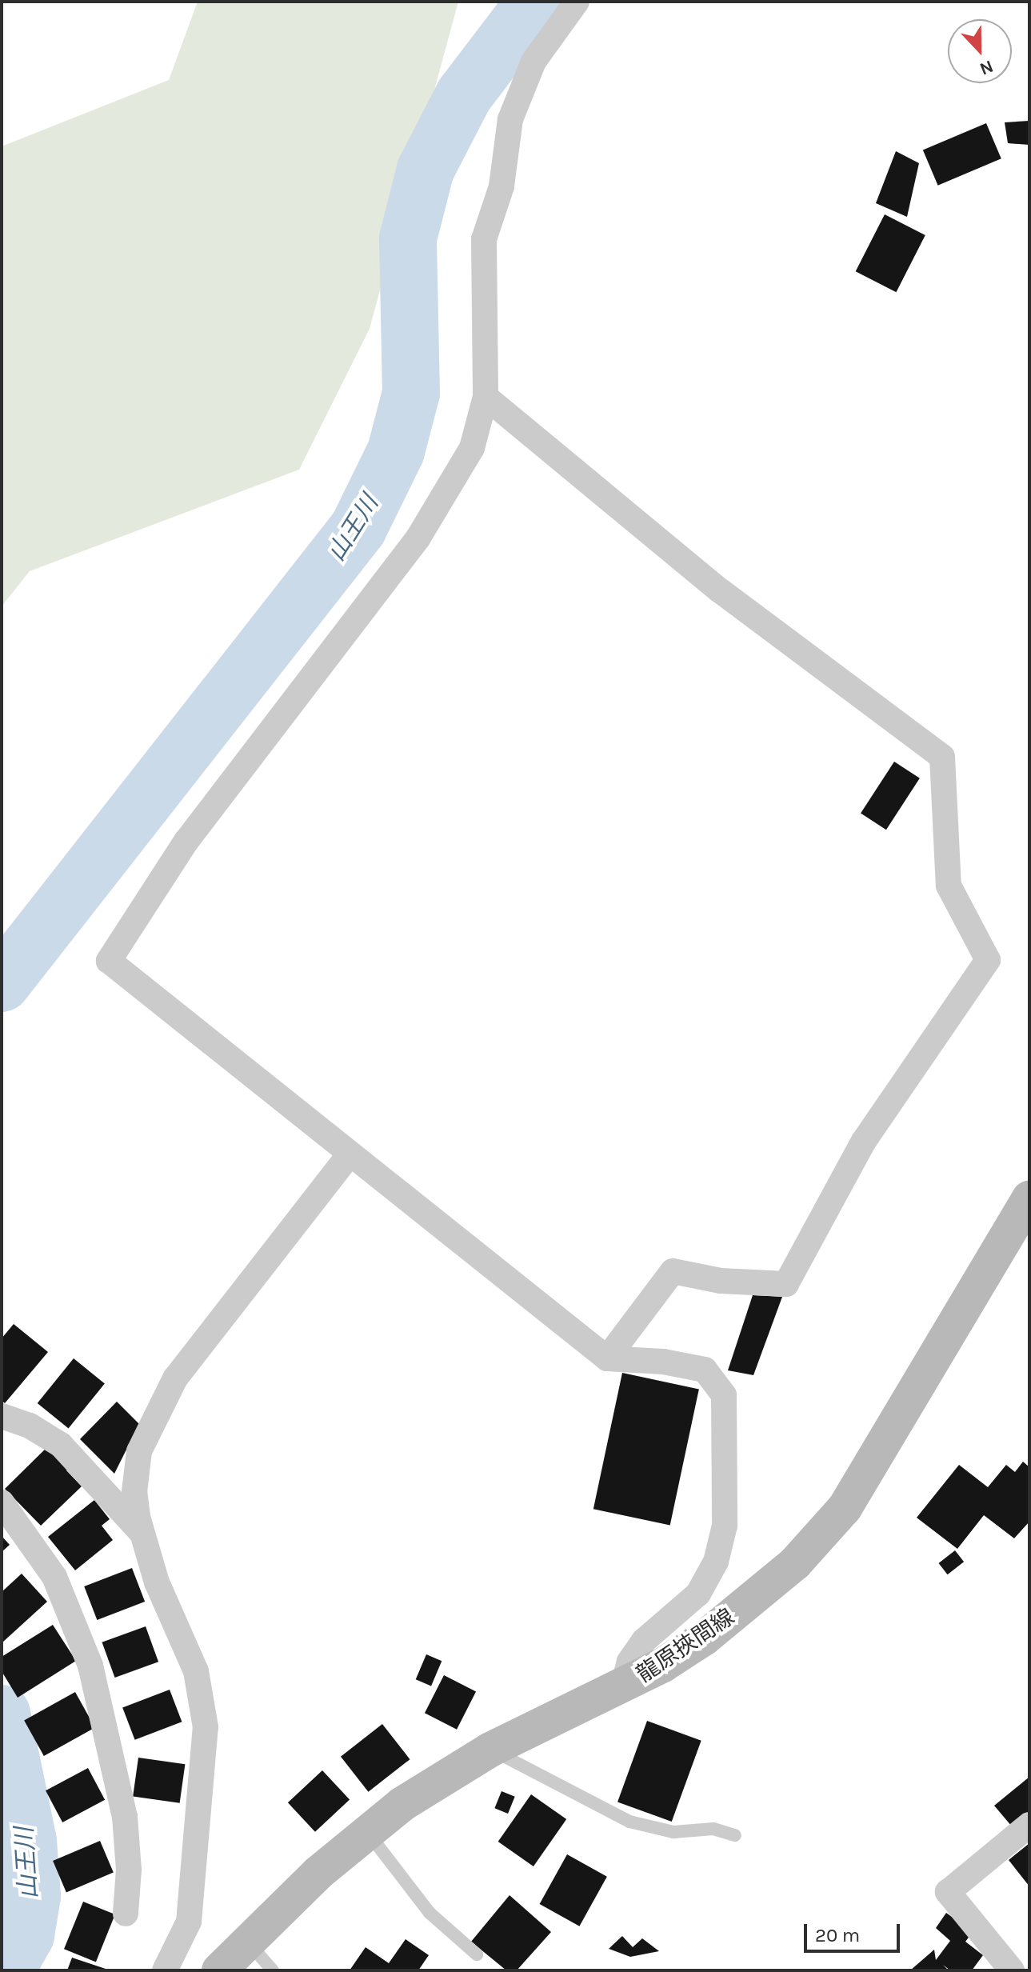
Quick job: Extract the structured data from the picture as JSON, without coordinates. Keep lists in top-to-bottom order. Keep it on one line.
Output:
{"streets":{"main road":["龍原挾間線"]},"water":["山王川"],"scale_bar":"20 m","north":"bottom"}
